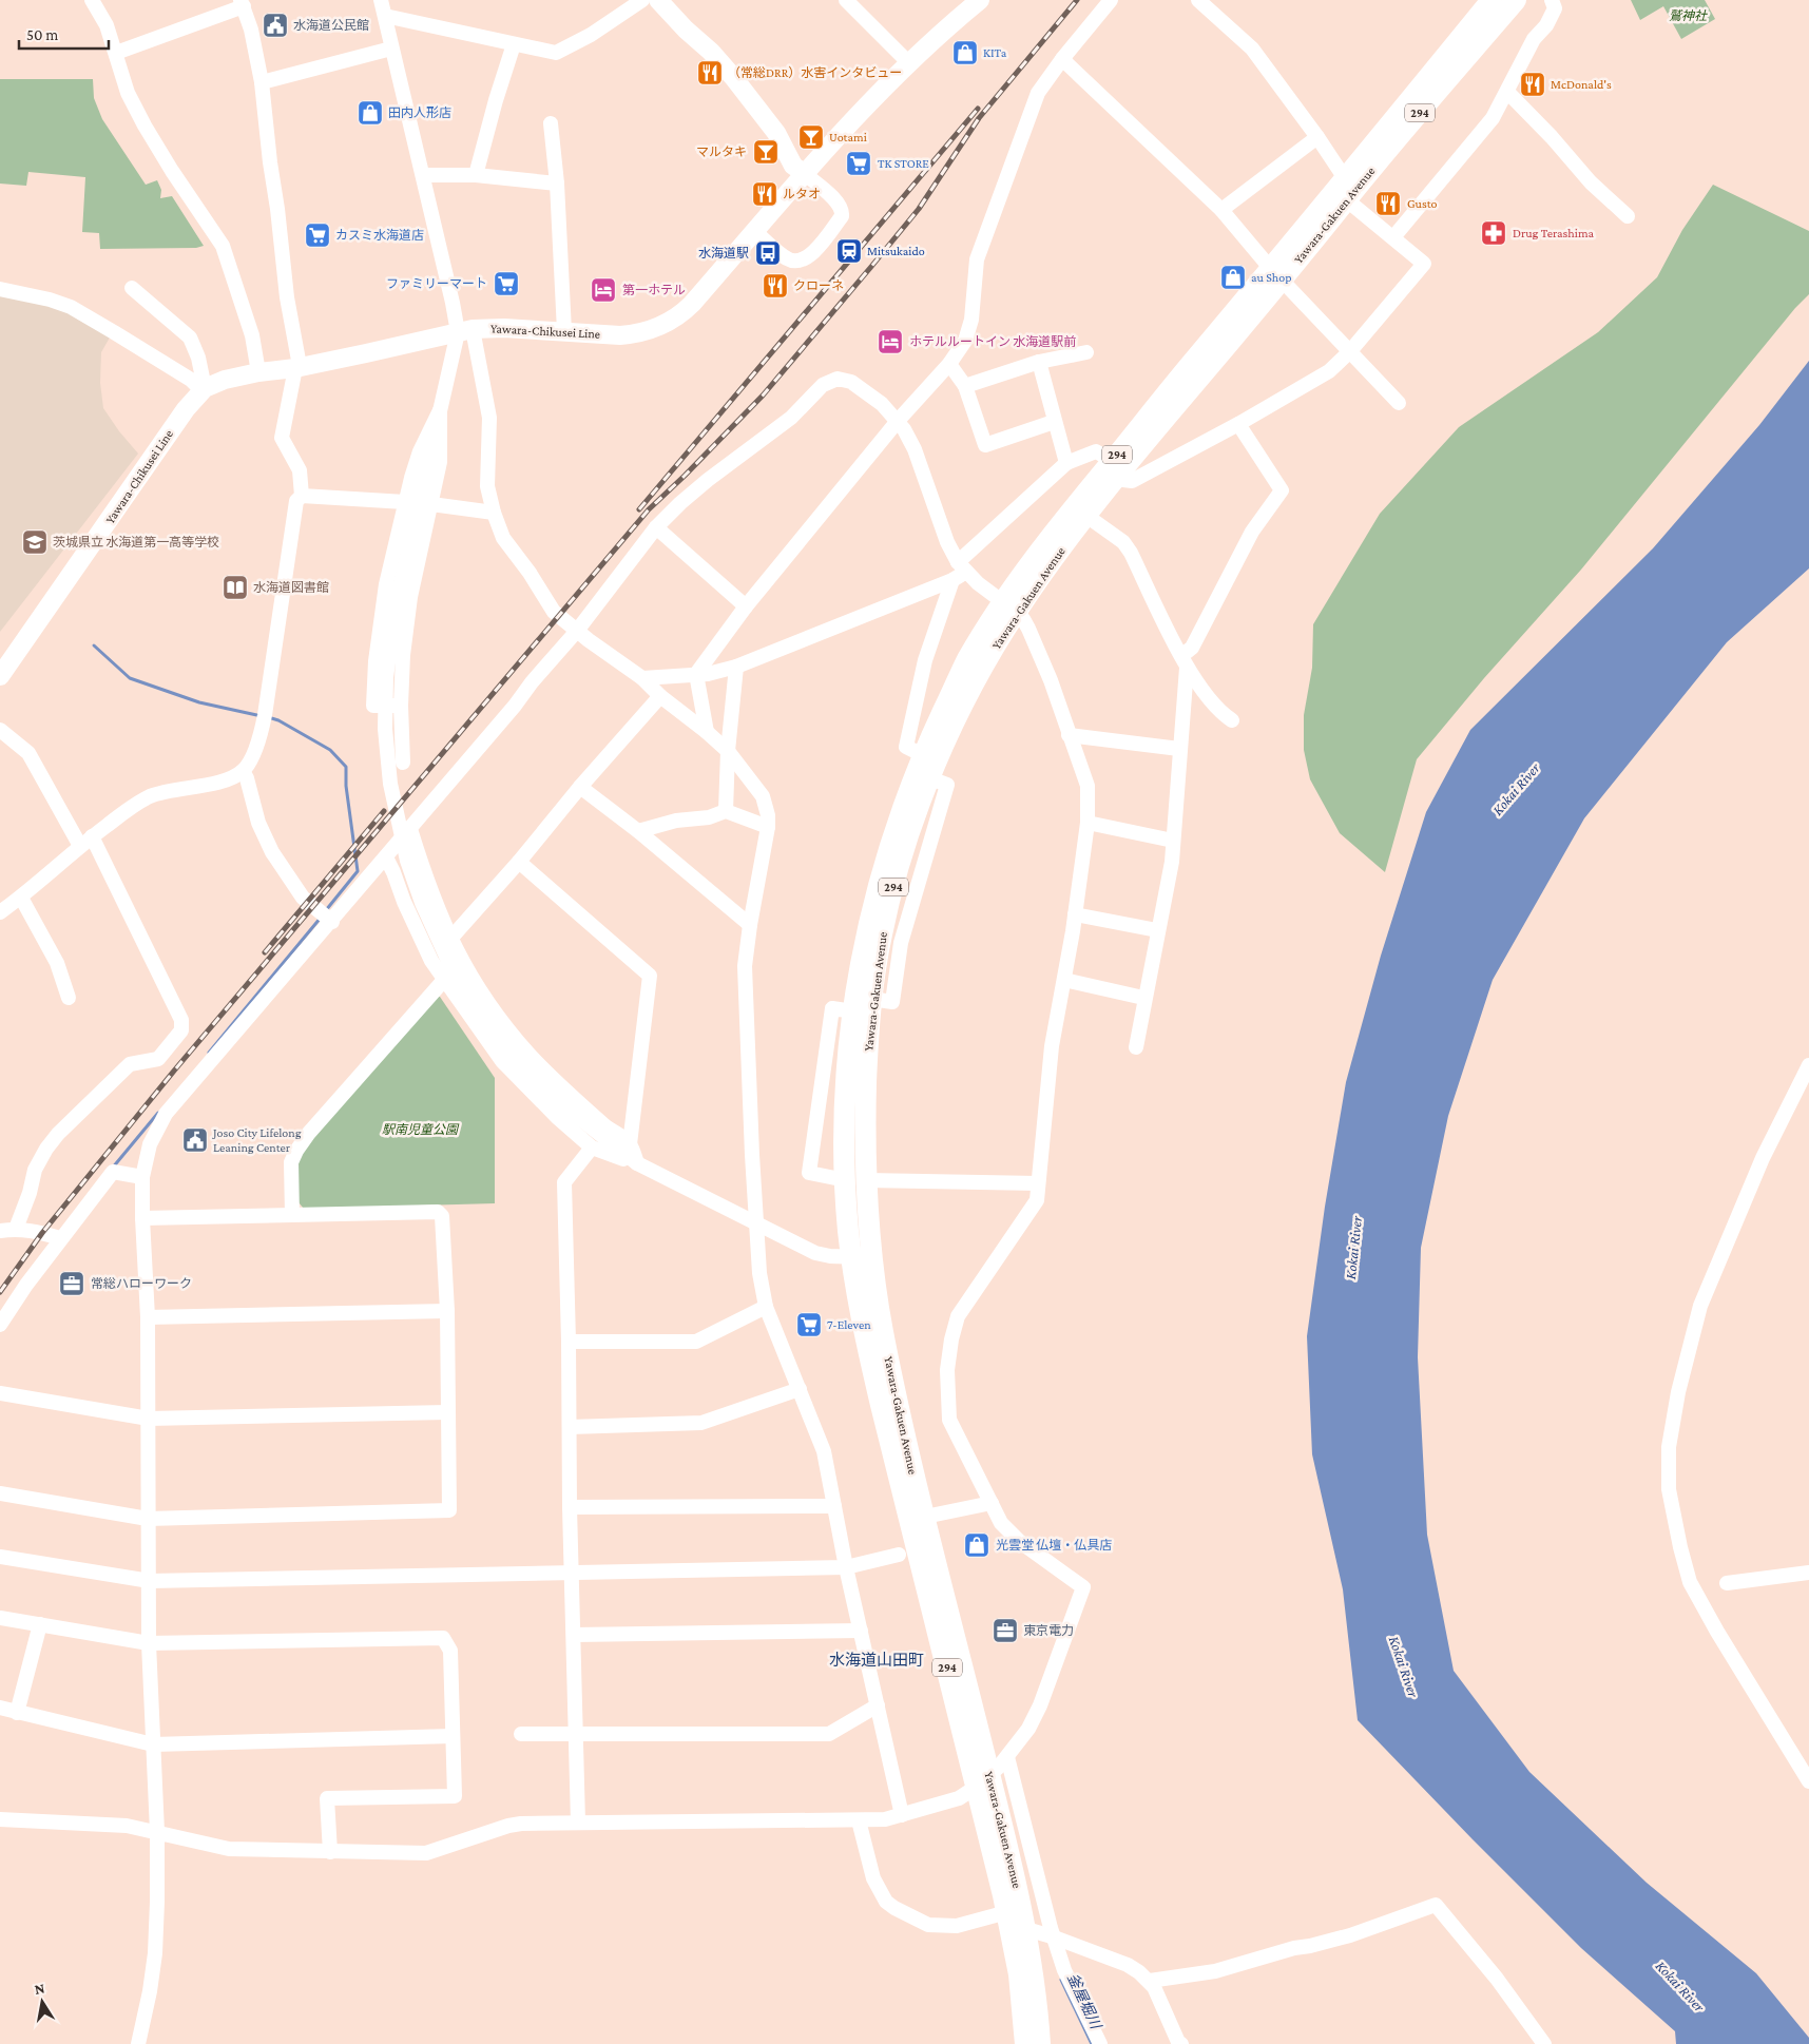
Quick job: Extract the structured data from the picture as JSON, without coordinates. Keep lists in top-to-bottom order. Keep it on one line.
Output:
{"streets":{"highway":["294","Yawara-Gakuen Avenue"],"main road":["Yawara-Chikusei Line"]},"districts":["水海道山田町"],"water":["Kokai River","釜屋堀川"],"parks":["鷲神社","駅南児童公園"],"places":{"public building":["水海道公民館","Joso City Lifelong Leaning Center"],"shop":["KITa","田内人形店","au Shop","光雲堂 仏壇・仏具店"],"restaurant":["（常総DRR）水害インタビュー","McDonald's","ルタオ","Gusto","クローネ"],"bar":["Uotami","マルタキ"],"supermarket":["TK STORE","カスミ水海道店","ファミリーマート","7-Eleven"],"pharmacy":["Drug Terashima"],"station":["Mitsukaido"],"bus stop":["水海道駅"],"hotel":["第一ホテル","ホテルルートイン 水海道駅前"],"school or university":["茨城県立 水海道第一高等学校"],"library":["水海道図書館"],"office":["常総ハローワーク","東京電力"]},"scale_bar":"50 m","north":"top"}
